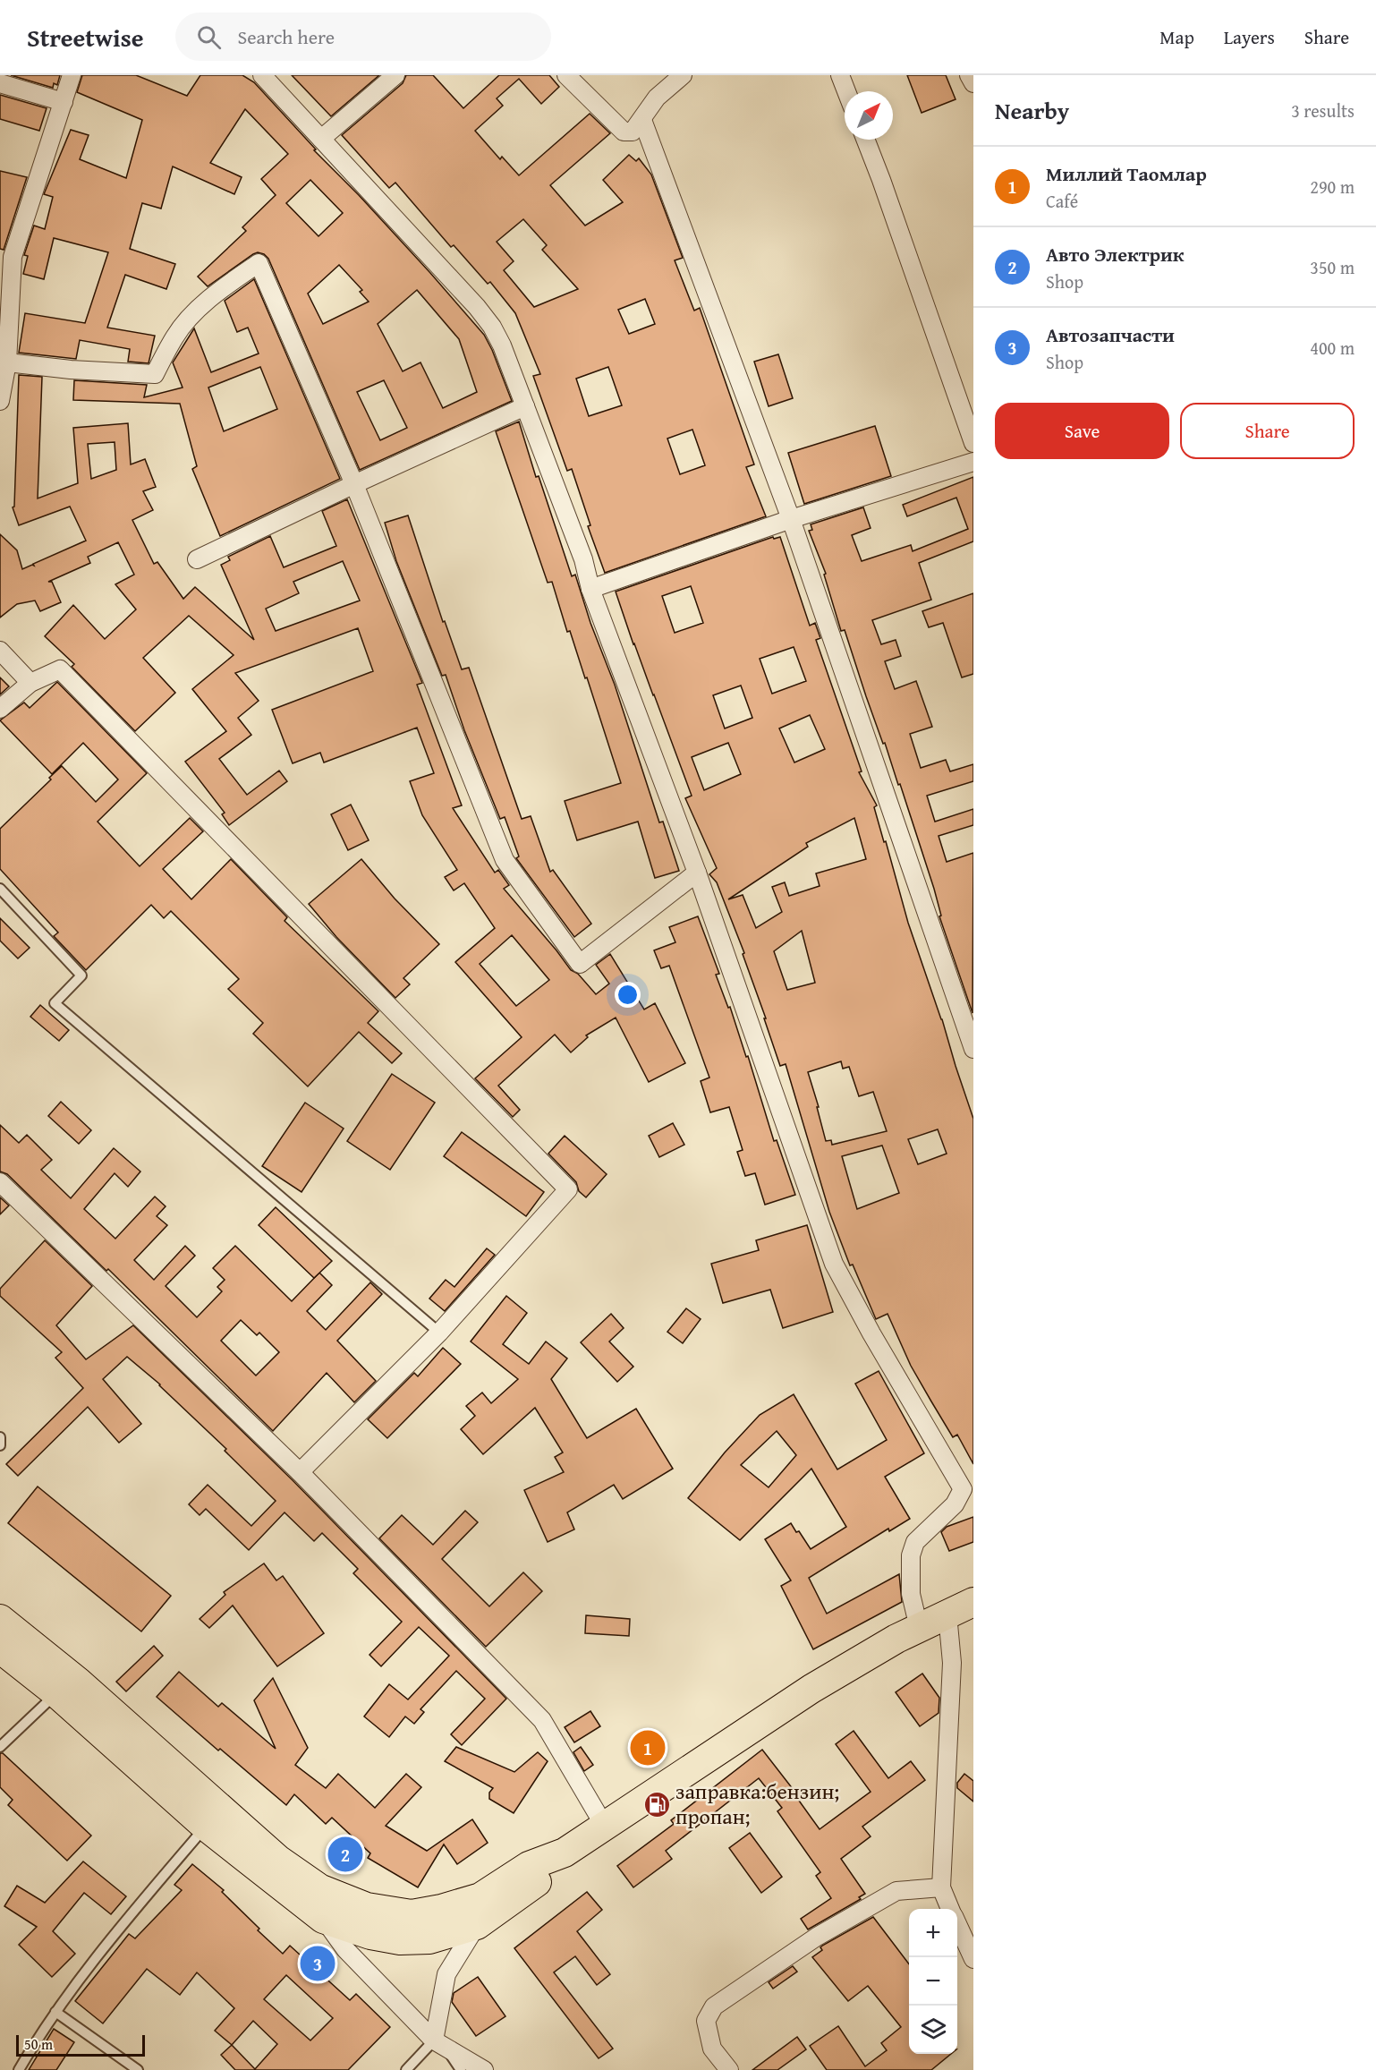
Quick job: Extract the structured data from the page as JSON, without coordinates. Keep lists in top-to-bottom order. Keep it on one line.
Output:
{"places":{"fuel station":["заправка:бензин; пропан;"]},"scale_bar":"50 m","north":"top right","page":{"header":"Streetwise","search":"Search here","nav":["Map","Layers","Share"],"heading":["Nearby","3 results"],"list":[{"mark":"1","name":"Миллий Таомлар","note":"Café","value":"290 m"},{"mark":"2","name":"Авто Электрик","note":"Shop","value":"350 m"},{"mark":"3","name":"Автозапчасти","note":"Shop","value":"400 m"}],"buttons":["Save","Share"],"pins":["1","2","3"],"map_buttons":["+","−"],"scale":"50 m"}}
